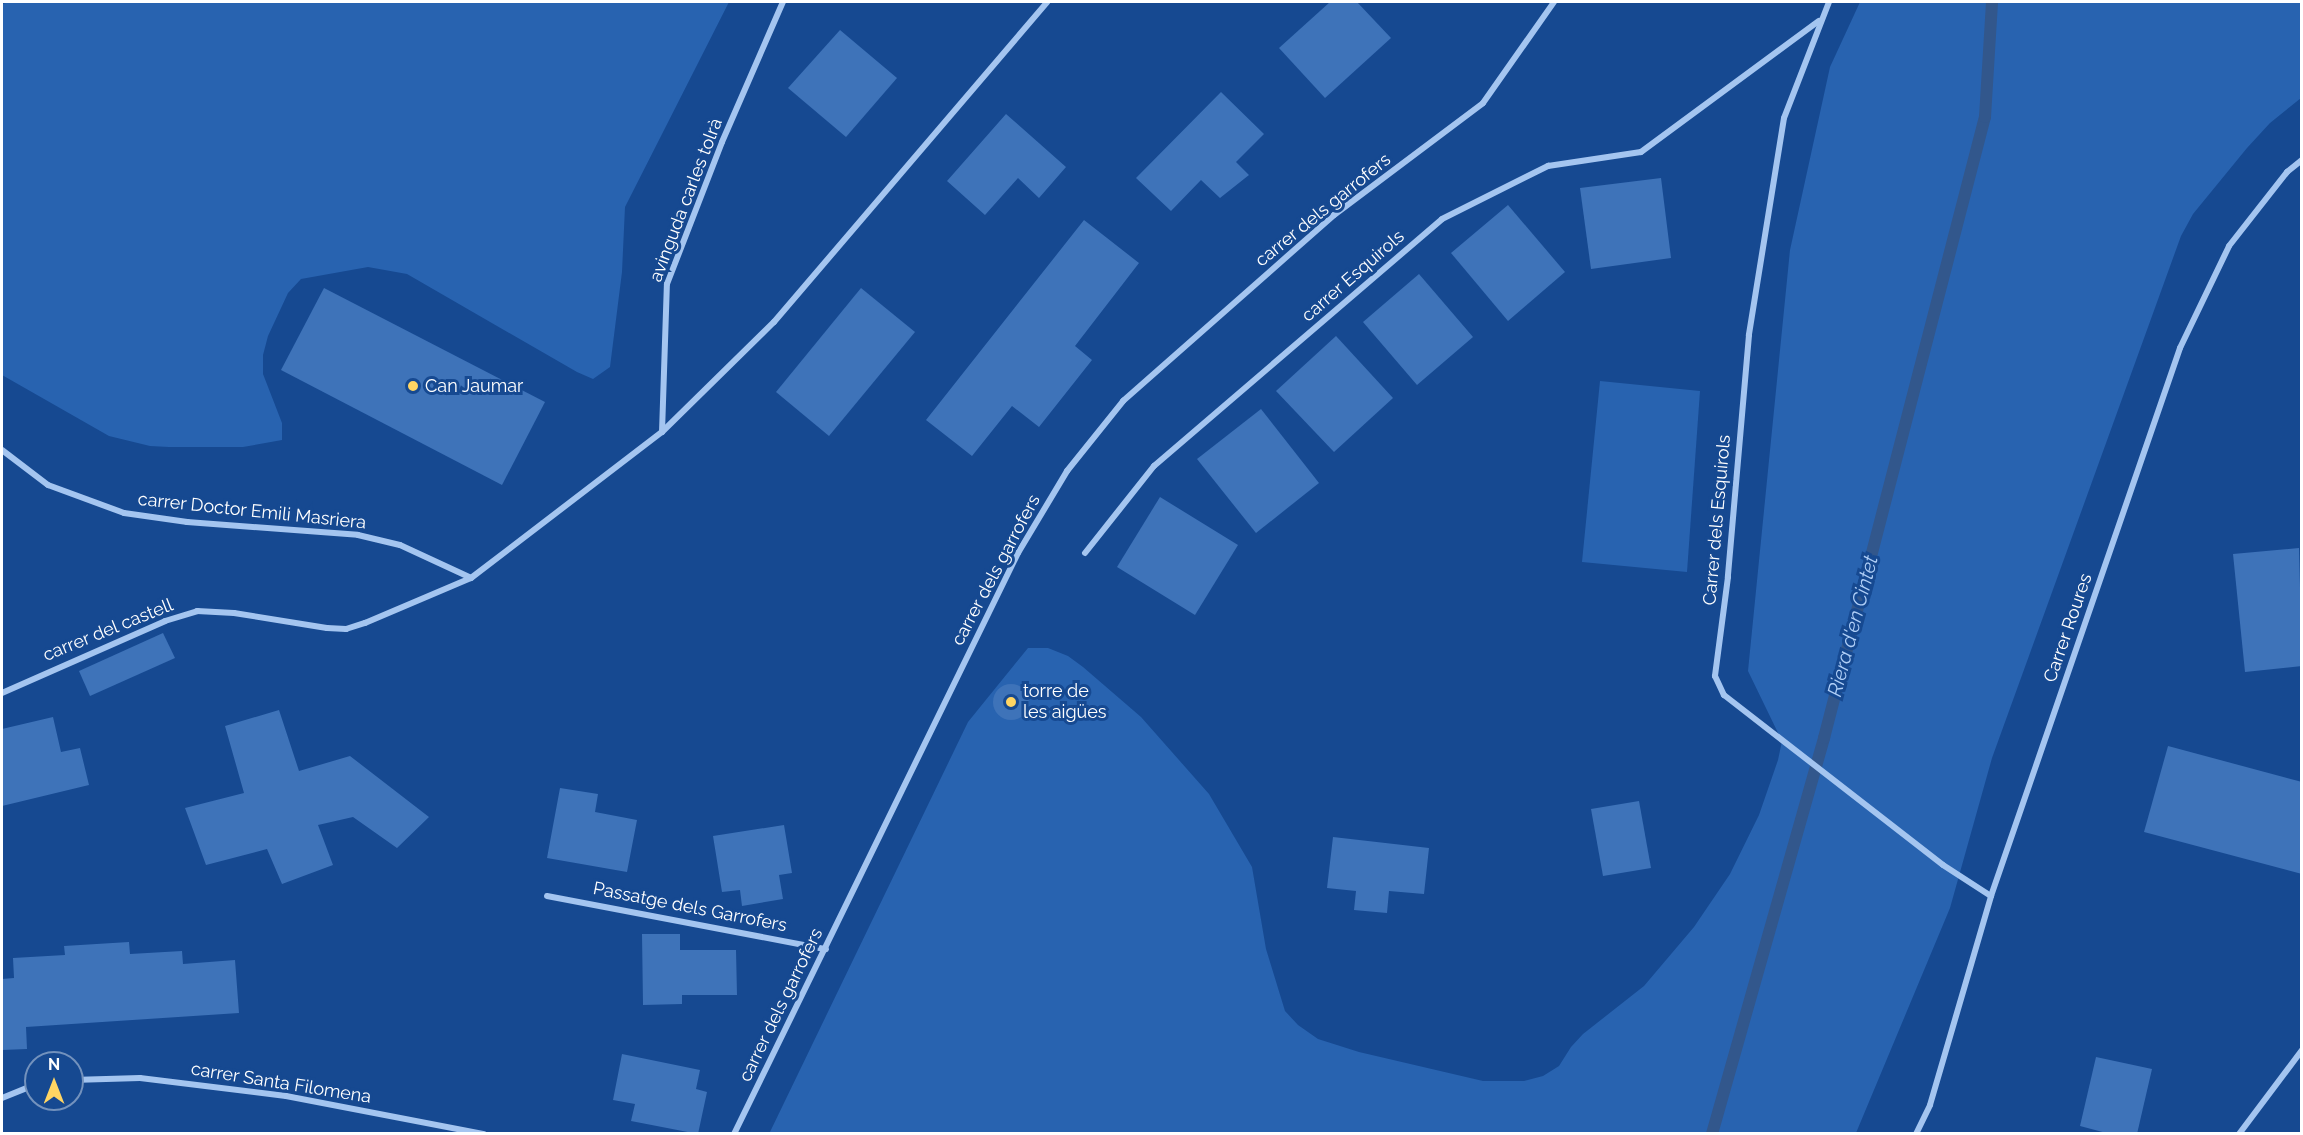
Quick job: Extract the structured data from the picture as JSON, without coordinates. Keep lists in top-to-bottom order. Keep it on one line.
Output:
{"streets":{"street":["avinguda carles tolrà","carrer dels garrofers","carrer Esquirols","carrer Doctor Emili Masriera","Carrer dels Esquirols","Carrer Roures","carrer del castell","Passatge dels Garrofers","carrer Santa Filomena"]},"crossings":[["carrer dels garrofers","Passatge dels Garrofers"],["carrer Esquirols","Carrer dels Esquirols"],["carrer Doctor Emili Masriera","carrer del castell"],["Carrer dels Esquirols","Carrer Roures"]],"water":["Riera d'en Cintet"],"places":["Can Jaumar","torre de les aigües"],"north":"top"}
